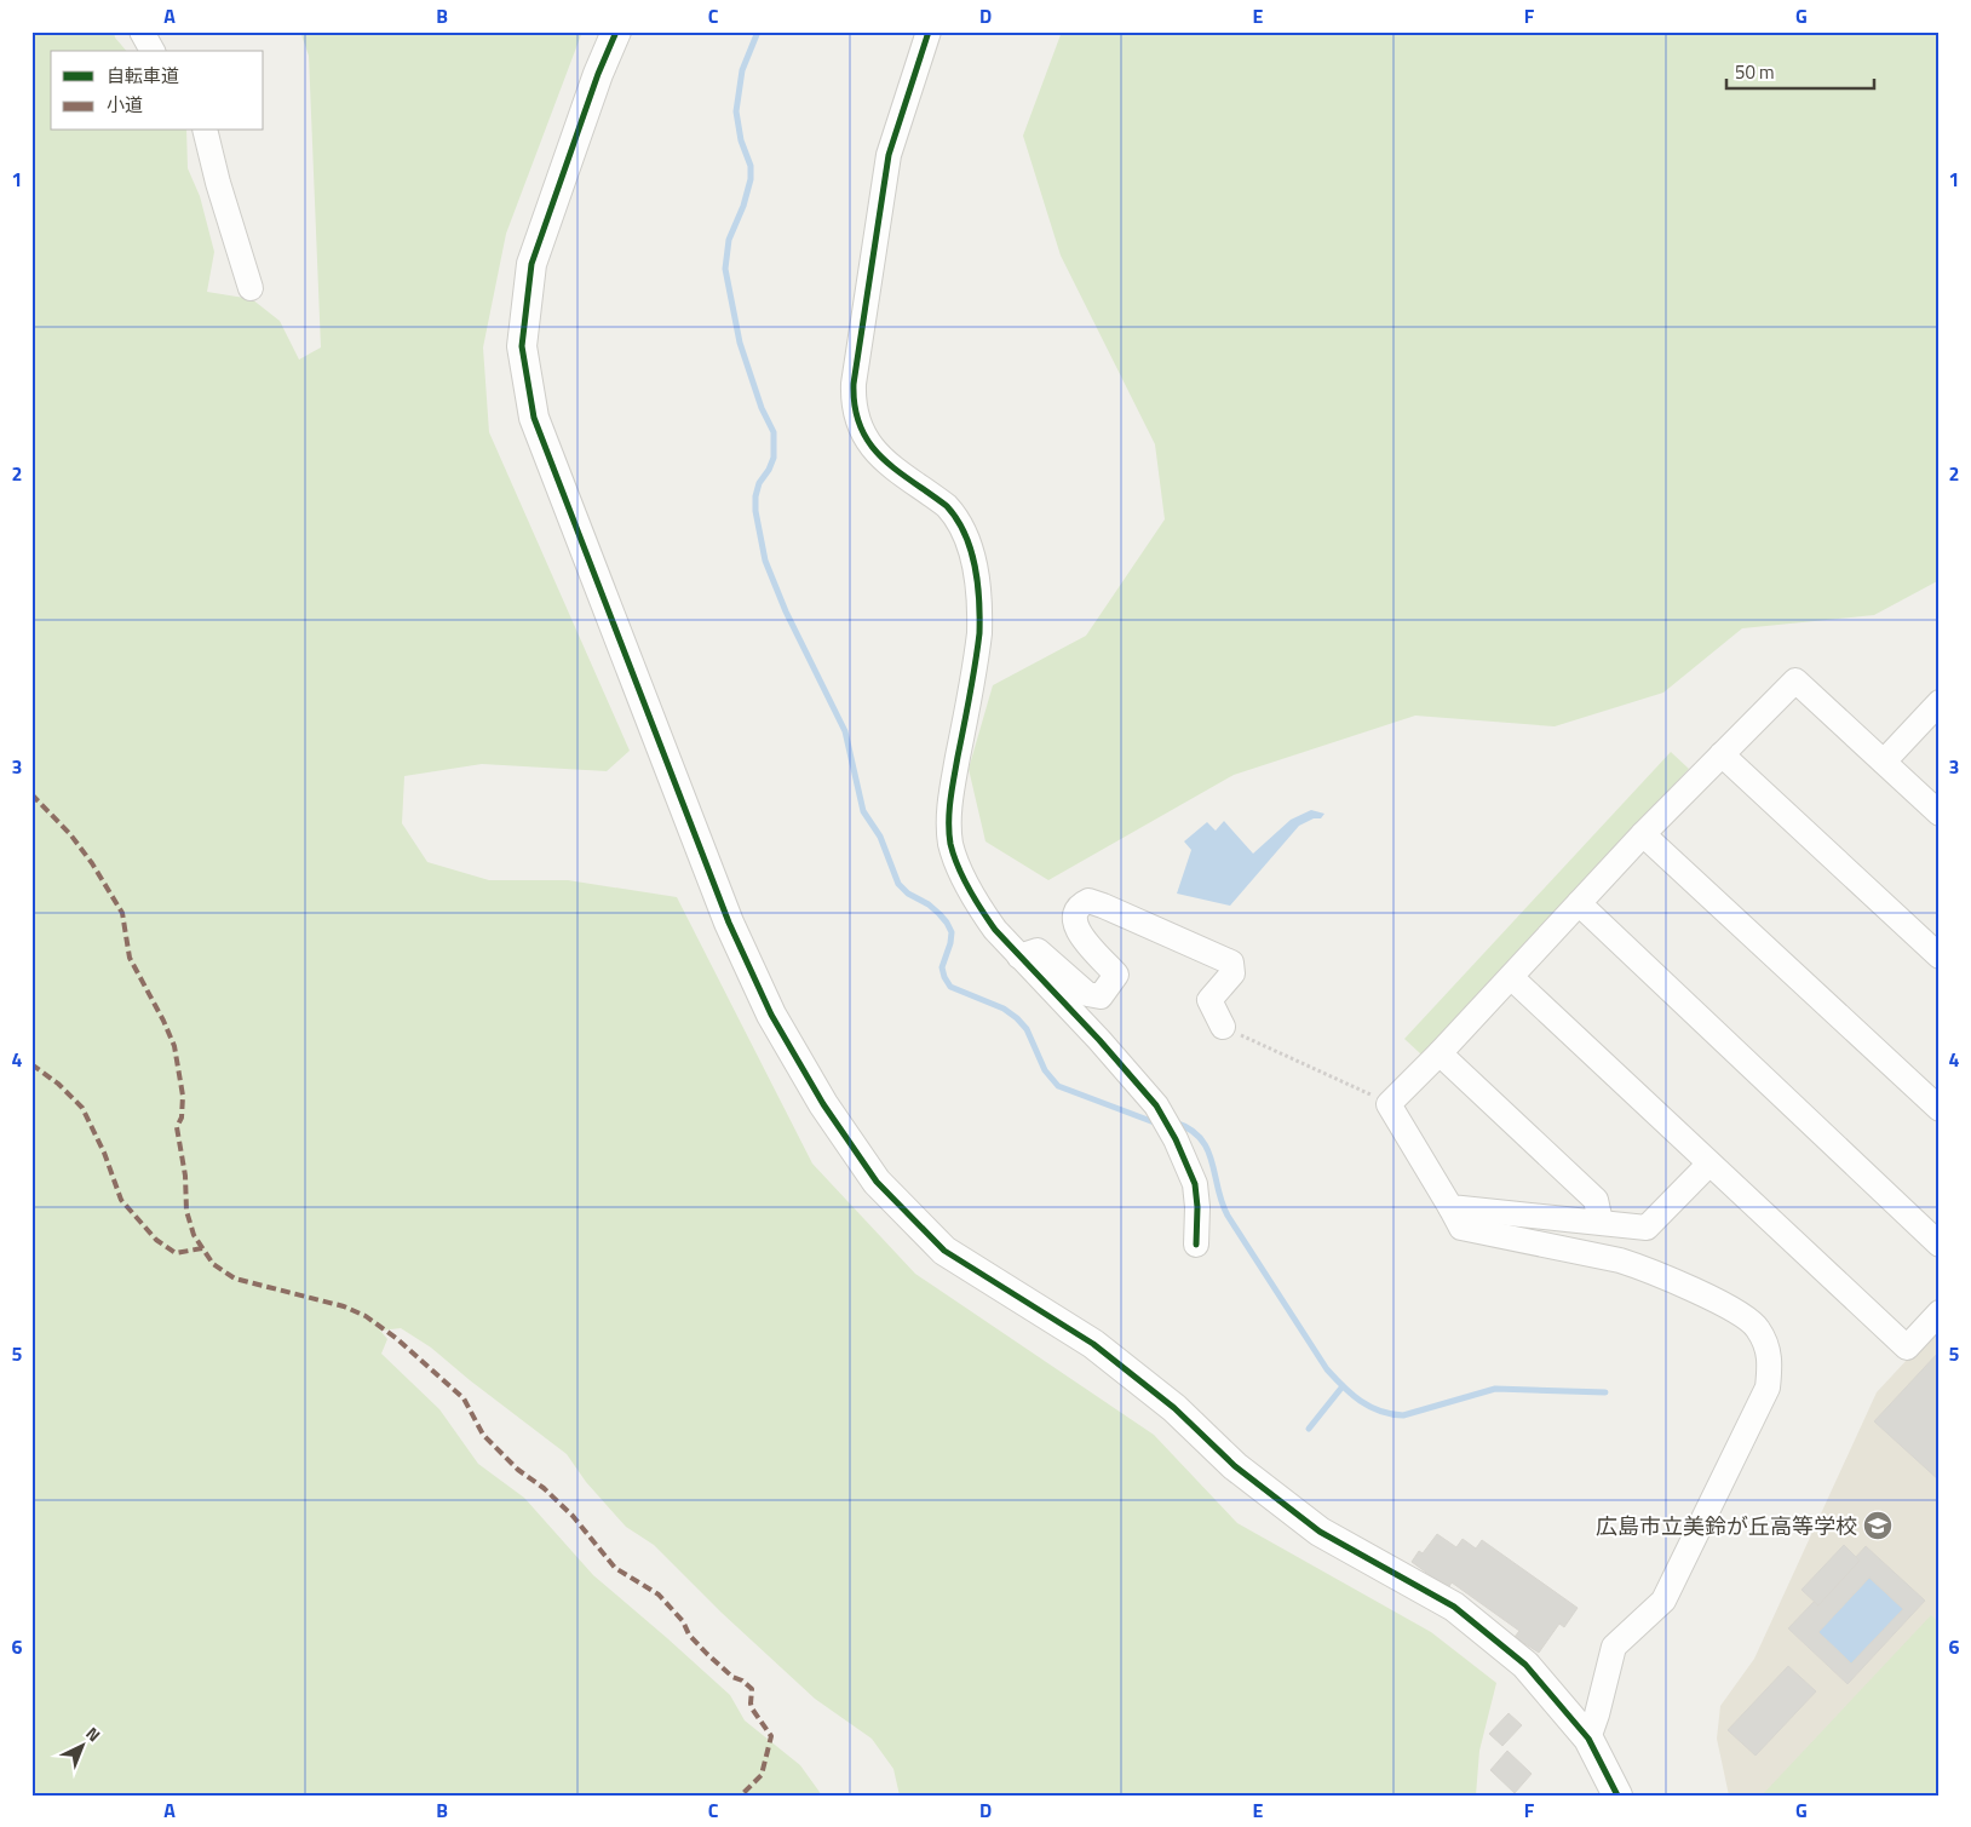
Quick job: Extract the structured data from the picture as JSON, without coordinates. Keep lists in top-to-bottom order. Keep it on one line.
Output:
{"places":{"school or university":["広島市立美鈴が丘高等学校"]},"legend":["自転車道","小道"],"scale_bar":"50 m","north":"top right","grid":{"columns":["A","B","C","D","E","F","G"],"rows":["1","2","3","4","5","6"]}}
